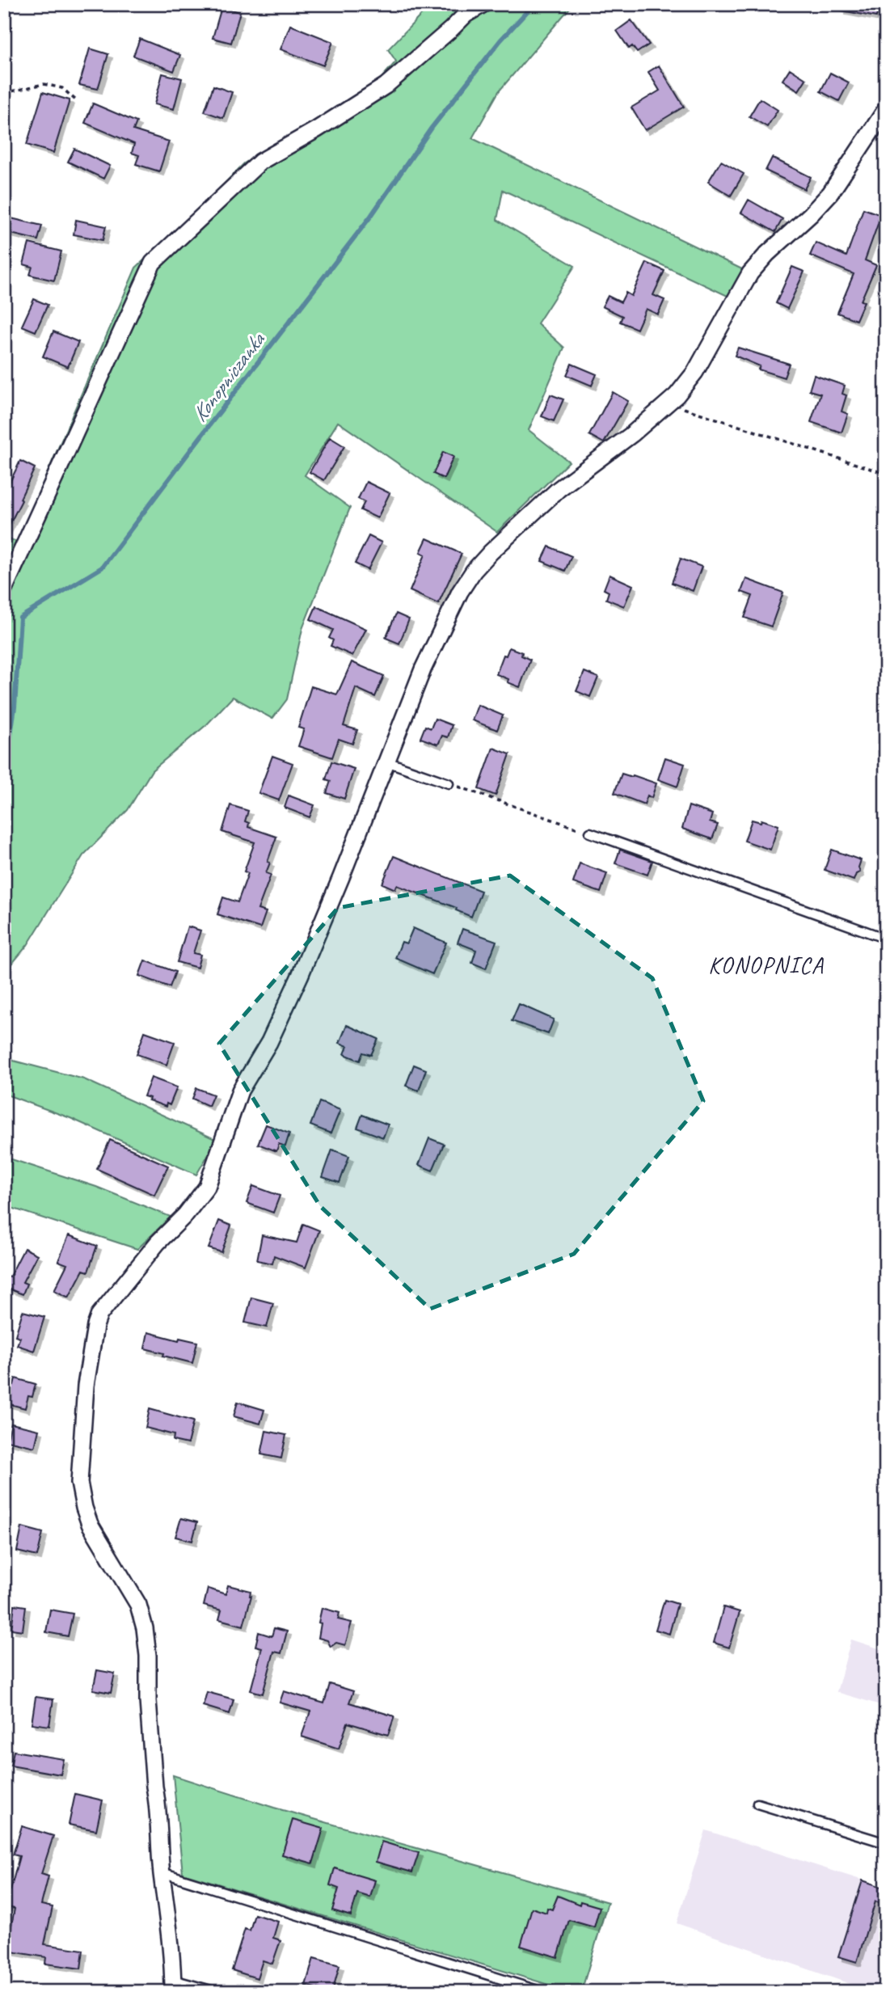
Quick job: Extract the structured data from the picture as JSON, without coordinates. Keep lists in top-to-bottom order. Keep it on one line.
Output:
{"districts":["KONOPNICA"],"water":["Konopniczanka"]}
